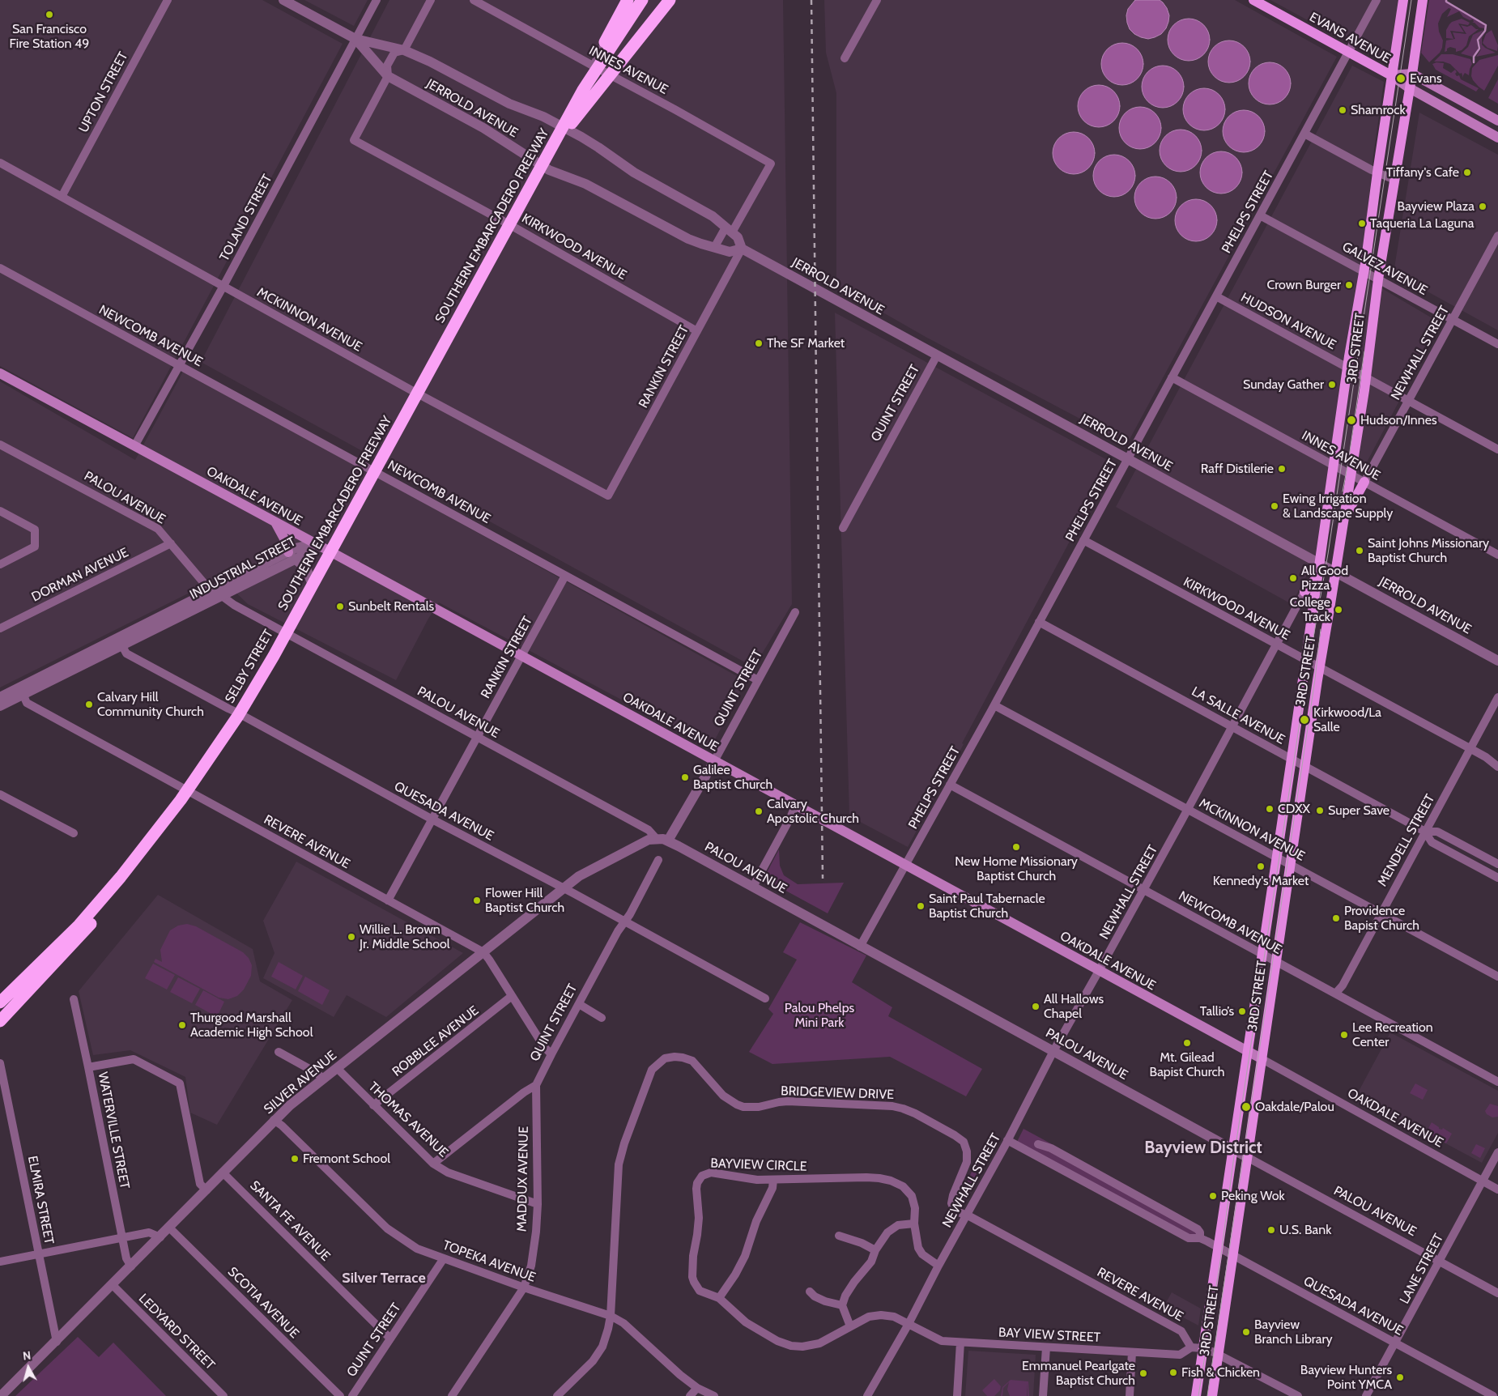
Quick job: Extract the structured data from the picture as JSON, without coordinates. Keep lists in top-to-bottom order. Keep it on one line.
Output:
{"streets":{"highway":["SOUTHERN EMBARCADERO FREEWAY"],"main road":["EVANS AVENUE","3RD STREET","OAKDALE AVENUE"],"street":["INNES AVENUE","UPTON STREET","JERROLD AVENUE","PHELPS STREET","TOLAND STREET","KIRKWOOD AVENUE","GALVEZ AVENUE","MCKINNON AVENUE","HUDSON AVENUE","NEWCOMB AVENUE","NEWHALL STREET","RANKIN STREET","QUINT STREET","PALOU AVENUE","INDUSTRIAL STREET","DORMAN AVENUE","SELBY STREET","LA SALLE AVENUE","QUESADA AVENUE","MENDELL STREET","REVERE AVENUE","ROBBLEE AVENUE","SILVER AVENUE","BRIDGEVIEW DRIVE","THOMAS AVENUE","WATERVILLE STREET","BAYVIEW CIRCLE","MADDUX AVENUE","ELMIRA STREET","SANTA FE AVENUE","TOPEKA AVENUE","LANE STREET","SCOTIA AVENUE","LEDYARD STREET","BAY VIEW STREET"]},"crossings":[["EVANS AVENUE","PHELPS STREET"],["EVANS AVENUE","3RD STREET"],["INNES AVENUE","JERROLD AVENUE"],["INNES AVENUE","PHELPS STREET"],["INNES AVENUE","3RD STREET"],["INNES AVENUE","NEWHALL STREET"],["UPTON STREET","MCKINNON AVENUE"],["JERROLD AVENUE","PHELPS STREET"],["JERROLD AVENUE","TOLAND STREET"],["JERROLD AVENUE","KIRKWOOD AVENUE"],["JERROLD AVENUE","3RD STREET"],["JERROLD AVENUE","RANKIN STREET"],["JERROLD AVENUE","QUINT STREET"],["PHELPS STREET","KIRKWOOD AVENUE"],["PHELPS STREET","GALVEZ AVENUE"],["PHELPS STREET","MCKINNON AVENUE"],["PHELPS STREET","HUDSON AVENUE"],["PHELPS STREET","NEWCOMB AVENUE"],["PHELPS STREET","OAKDALE AVENUE"],["PHELPS STREET","PALOU AVENUE"],["PHELPS STREET","LA SALLE AVENUE"],["TOLAND STREET","MCKINNON AVENUE"],["TOLAND STREET","NEWCOMB AVENUE"],["TOLAND STREET","OAKDALE AVENUE"],["KIRKWOOD AVENUE","3RD STREET"],["KIRKWOOD AVENUE","NEWHALL STREET"],["KIRKWOOD AVENUE","RANKIN STREET"],["KIRKWOOD AVENUE","MENDELL STREET"],["GALVEZ AVENUE","3RD STREET"],["GALVEZ AVENUE","NEWHALL STREET"],["MCKINNON AVENUE","3RD STREET"],["MCKINNON AVENUE","NEWHALL STREET"],["MCKINNON AVENUE","RANKIN STREET"],["MCKINNON AVENUE","SELBY STREET"],["MCKINNON AVENUE","MENDELL STREET"],["HUDSON AVENUE","3RD STREET"],["HUDSON AVENUE","NEWHALL STREET"],["NEWCOMB AVENUE","3RD STREET"],["NEWCOMB AVENUE","NEWHALL STREET"],["NEWCOMB AVENUE","RANKIN STREET"],["NEWCOMB AVENUE","QUINT STREET"],["NEWCOMB AVENUE","SELBY STREET"],["NEWCOMB AVENUE","MENDELL STREET"],["3RD STREET","OAKDALE AVENUE"],["3RD STREET","PALOU AVENUE"],["3RD STREET","LA SALLE AVENUE"],["3RD STREET","QUESADA AVENUE"],["NEWHALL STREET","OAKDALE AVENUE"],["NEWHALL STREET","PALOU AVENUE"],["NEWHALL STREET","LA SALLE AVENUE"],["NEWHALL STREET","QUESADA AVENUE"],["NEWHALL STREET","REVERE AVENUE"],["NEWHALL STREET","BRIDGEVIEW DRIVE"],["NEWHALL STREET","BAYVIEW CIRCLE"],["NEWHALL STREET","BAY VIEW STREET"],["RANKIN STREET","OAKDALE AVENUE"],["RANKIN STREET","PALOU AVENUE"],["RANKIN STREET","QUESADA AVENUE"],["RANKIN STREET","REVERE AVENUE"],["QUINT STREET","OAKDALE AVENUE"],["QUINT STREET","PALOU AVENUE"],["QUINT STREET","QUESADA AVENUE"],["QUINT STREET","REVERE AVENUE"],["QUINT STREET","MADDUX AVENUE"],["QUINT STREET","SANTA FE AVENUE"],["QUINT STREET","TOPEKA AVENUE"],["OAKDALE AVENUE","INDUSTRIAL STREET"],["OAKDALE AVENUE","SELBY STREET"],["OAKDALE AVENUE","LANE STREET"],["PALOU AVENUE","INDUSTRIAL STREET"],["PALOU AVENUE","DORMAN AVENUE"],["PALOU AVENUE","SELBY STREET"],["PALOU AVENUE","SILVER AVENUE"],["PALOU AVENUE","LANE STREET"],["INDUSTRIAL STREET","QUESADA AVENUE"],["INDUSTRIAL STREET","REVERE AVENUE"],["SELBY STREET","QUESADA AVENUE"],["SELBY STREET","REVERE AVENUE"],["LA SALLE AVENUE","MENDELL STREET"],["QUESADA AVENUE","SILVER AVENUE"],["QUESADA AVENUE","LANE STREET"],["REVERE AVENUE","ROBBLEE AVENUE"],["REVERE AVENUE","SILVER AVENUE"],["REVERE AVENUE","BRIDGEVIEW DRIVE"],["REVERE AVENUE","BAY VIEW STREET"],["ROBBLEE AVENUE","THOMAS AVENUE"],["SILVER AVENUE","THOMAS AVENUE"],["SILVER AVENUE","WATERVILLE STREET"],["SILVER AVENUE","ELMIRA STREET"],["SILVER AVENUE","SANTA FE AVENUE"],["SILVER AVENUE","TOPEKA AVENUE"],["SILVER AVENUE","SCOTIA AVENUE"],["SILVER AVENUE","LEDYARD STREET"],["BRIDGEVIEW DRIVE","TOPEKA AVENUE"],["THOMAS AVENUE","MADDUX AVENUE"],["BAYVIEW CIRCLE","BAY VIEW STREET"],["MADDUX AVENUE","TOPEKA AVENUE"]],"districts":["Bayview District","Silver Terrace"],"parks":["Palou Phelps Mini Park"],"places":["San Francisco Fire Station 49","Evans","Shamrock","Tiffany's Cafe","Bayview Plaza","Taqueria La Laguna","Crown Burger","The SF Market","Sunday Gather","Hudson/Innes","Raff Distilerie","Ewing Irrigation & Landscape Supply","Saint Johns Missionary Baptist Church","All Good Pizza","Sunbelt Rentals","College Track","Calvary Hill Community Church","Kirkwood/La Salle","Galilee Baptist Church","CDXX","Super Save","Calvary Apostolic Church","New Home Missionary Baptist Church","Kennedy's Market","Flower Hill Baptist Church","Saint Paul Tabernacle Baptist Church","Providence Bapist Church","Willie L. Brown Jr. Middle School","All Hallows Chapel","Tallio’s","Thurgood Marshall Academic High School","Lee Recreation Center","Mt. Gilead Bapist Church","Oakdale/Palou","Fremont School","Peking Wok","U.S. Bank","Bayview Branch Library","Fish & Chicken","Emmanuel Pearlgate Baptist Church","Bayview Hunters Point YMCA"],"north":"top"}
